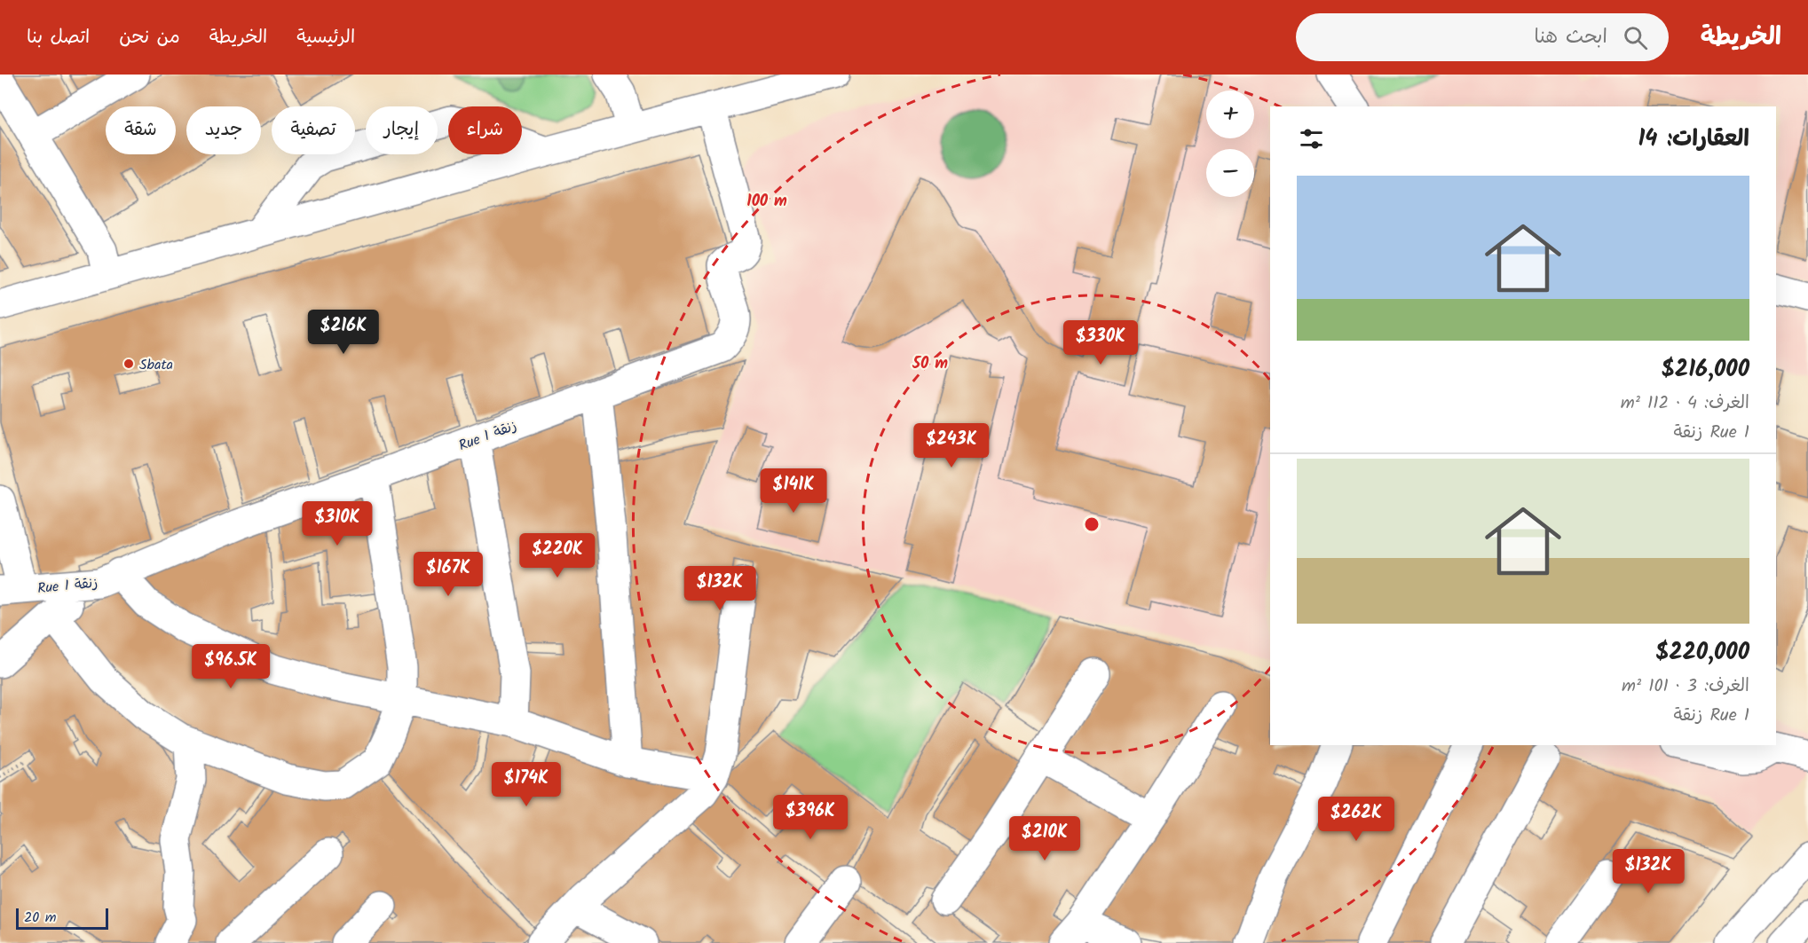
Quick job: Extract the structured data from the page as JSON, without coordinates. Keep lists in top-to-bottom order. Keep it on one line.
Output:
{"streets":{"street":["Rue 1 زنقة"]},"places":["Sbata"],"scale_bar":"20 m","page":{"header":"الخريطة","search":"ابحث هنا","nav":["الرئيسية","الخريطة","من نحن","اتصل بنا"],"map_buttons":["+","−"],"chip":["شراء","إيجار","تصفية","جديد","شقة"],"heading":"العقارات: 14","list":[{"name":"$216,000","note":"الغرف: 4 · 112 m² · Rue 1 زنقة"},{"name":"$220,000","note":"الغرف: 3 · 101 m² · Rue 1 زنقة"}],"price":["$216K","$330K","$243K","$141K","$310K","$220K","$167K","$132K","$96.5K","$174K","$396K","$262K","$210K","$132K"],"scale":"20 m"},"rings":["100 m","50 m"]}
